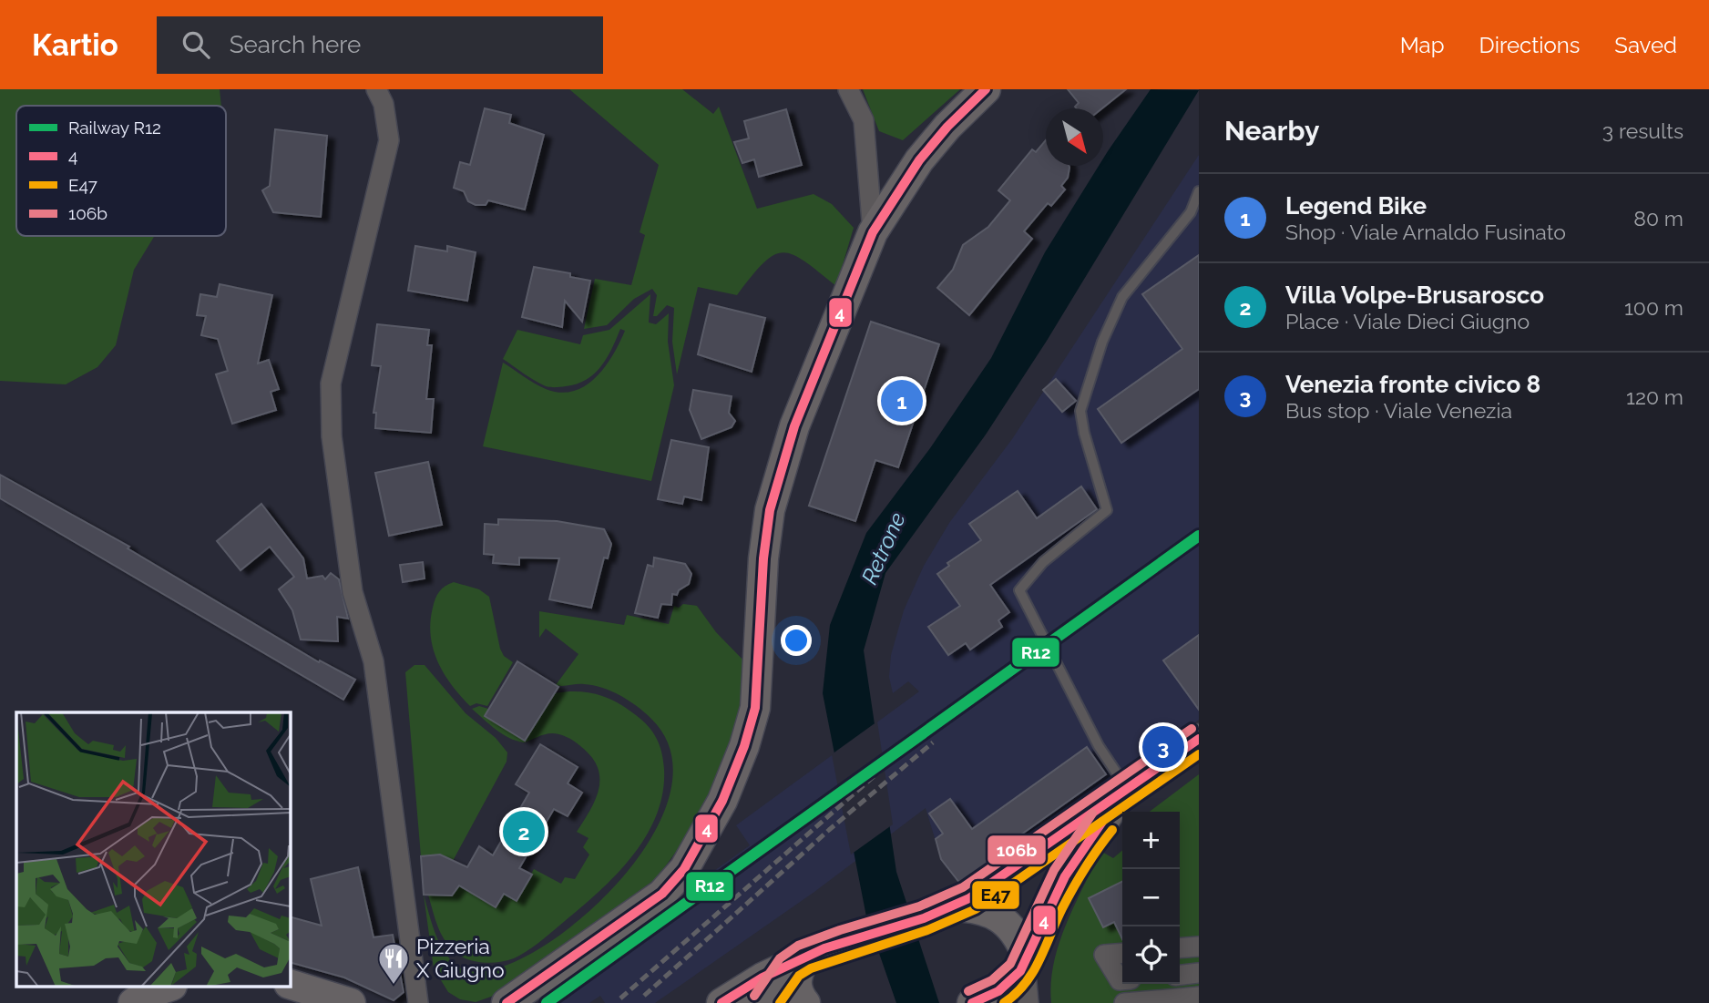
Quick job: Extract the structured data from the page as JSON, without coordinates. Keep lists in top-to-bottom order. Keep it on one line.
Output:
{"water":["Retrone"],"places":{"restaurant":["Pizzeria X Giugno"]},"lines":["transit line 4","rail line R12","transit line 106b","transit line E47"],"legend":["Railway R12","4","E47","106b"],"north":"bottom right","page":{"header":"Kartio","search":"Search here","nav":["Map","Directions","Saved"],"heading":["Nearby","3 results"],"list":[{"mark":"1","name":"Legend Bike","note":"Shop · Viale Arnaldo Fusinato","value":"80 m"},{"mark":"2","name":"Villa Volpe-Brusarosco","note":"Place · Viale Dieci Giugno","value":"100 m"},{"mark":"3","name":"Venezia fronte civico 8","note":"Bus stop · Viale Venezia","value":"120 m"}],"pins":["1","3","2"],"map_buttons":["+","−"]}}
